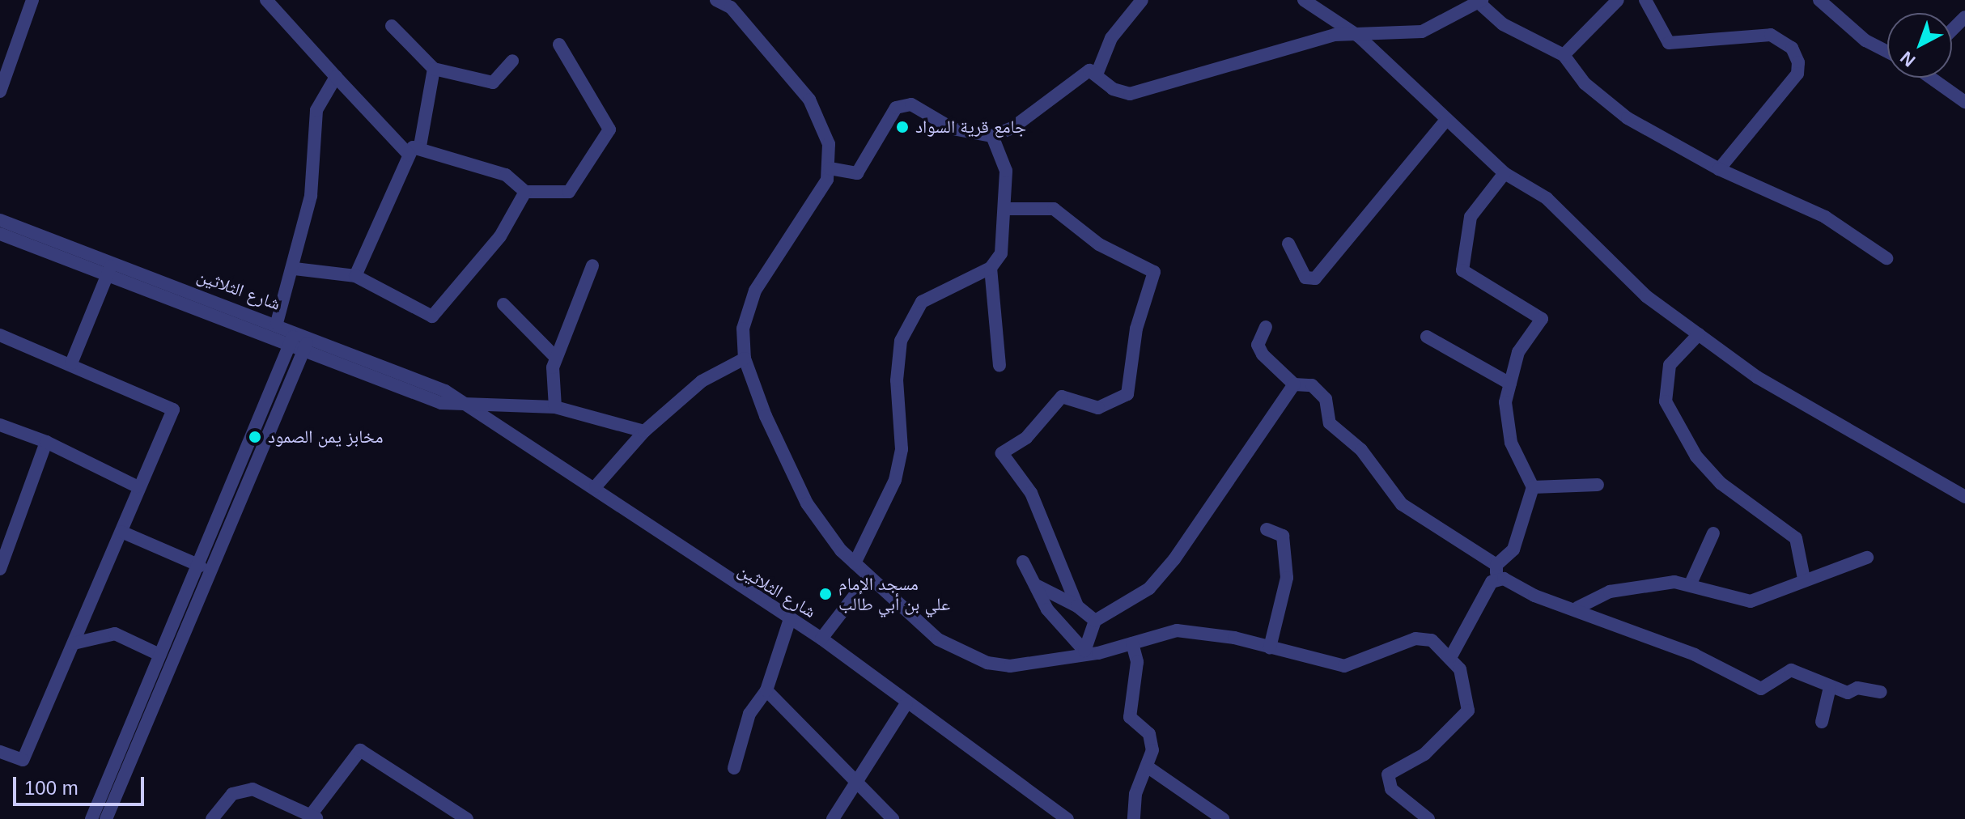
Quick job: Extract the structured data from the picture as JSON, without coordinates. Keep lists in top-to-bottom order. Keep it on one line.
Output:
{"streets":{"street":["شارع الثلاثين"]},"places":["جامع قرية السواد","مخابز يمن الصمود","مسجد الإمام علي بن أبي طالب"],"scale_bar":"100 m","north":"bottom left"}
